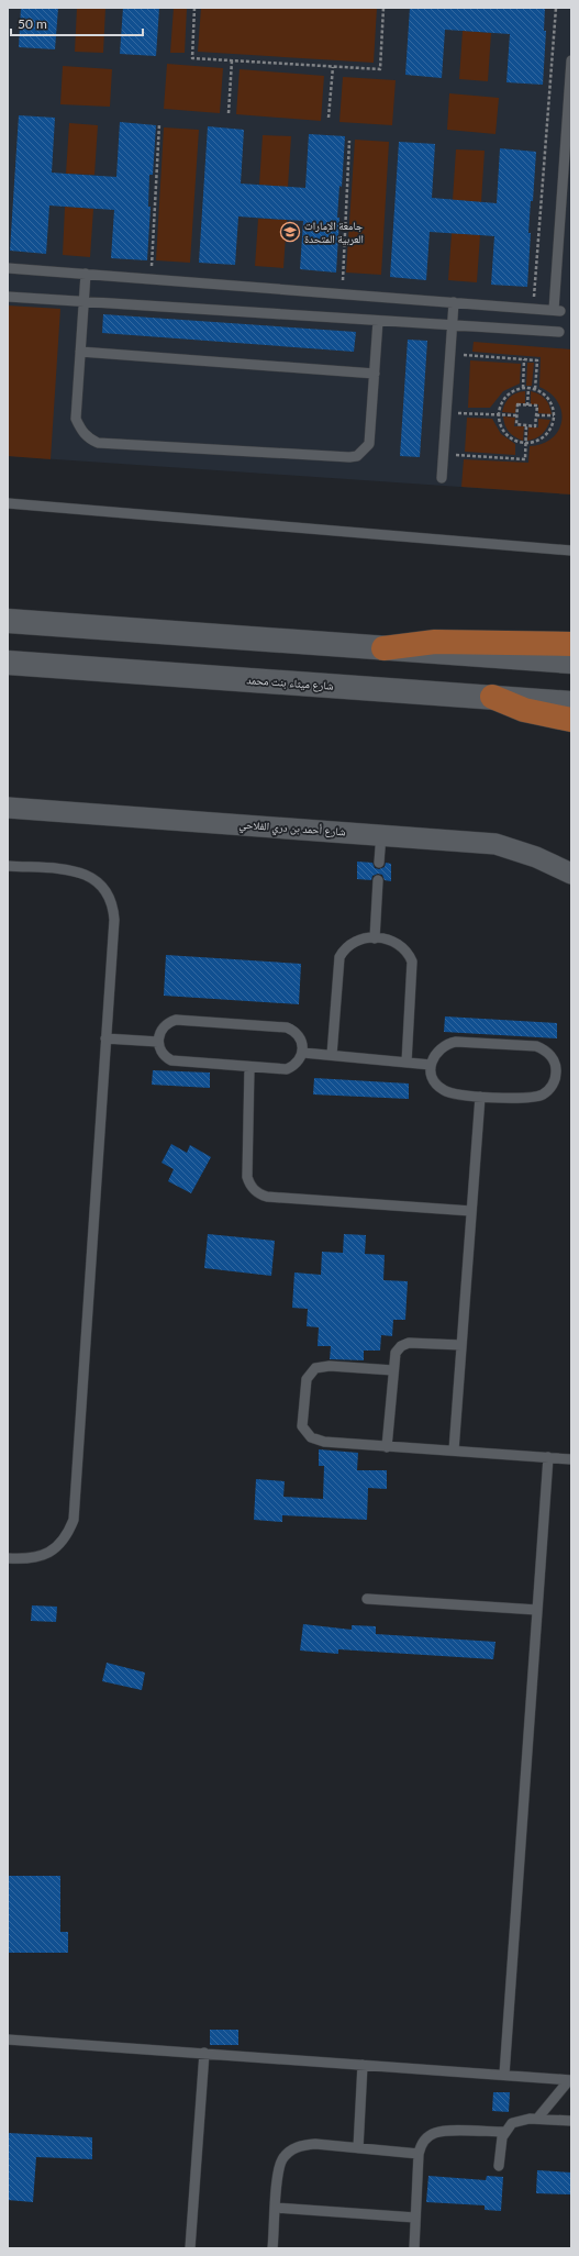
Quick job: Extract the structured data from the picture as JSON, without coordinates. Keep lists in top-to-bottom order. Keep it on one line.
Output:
{"streets":{"main road":["شارع ميثاء بنت محمد"],"street":["شارع أحمد بن دري الفلاحي"]},"places":{"school or university":["جامعة الإمارات العربية المتحدة"]},"scale_bar":"50 m"}
